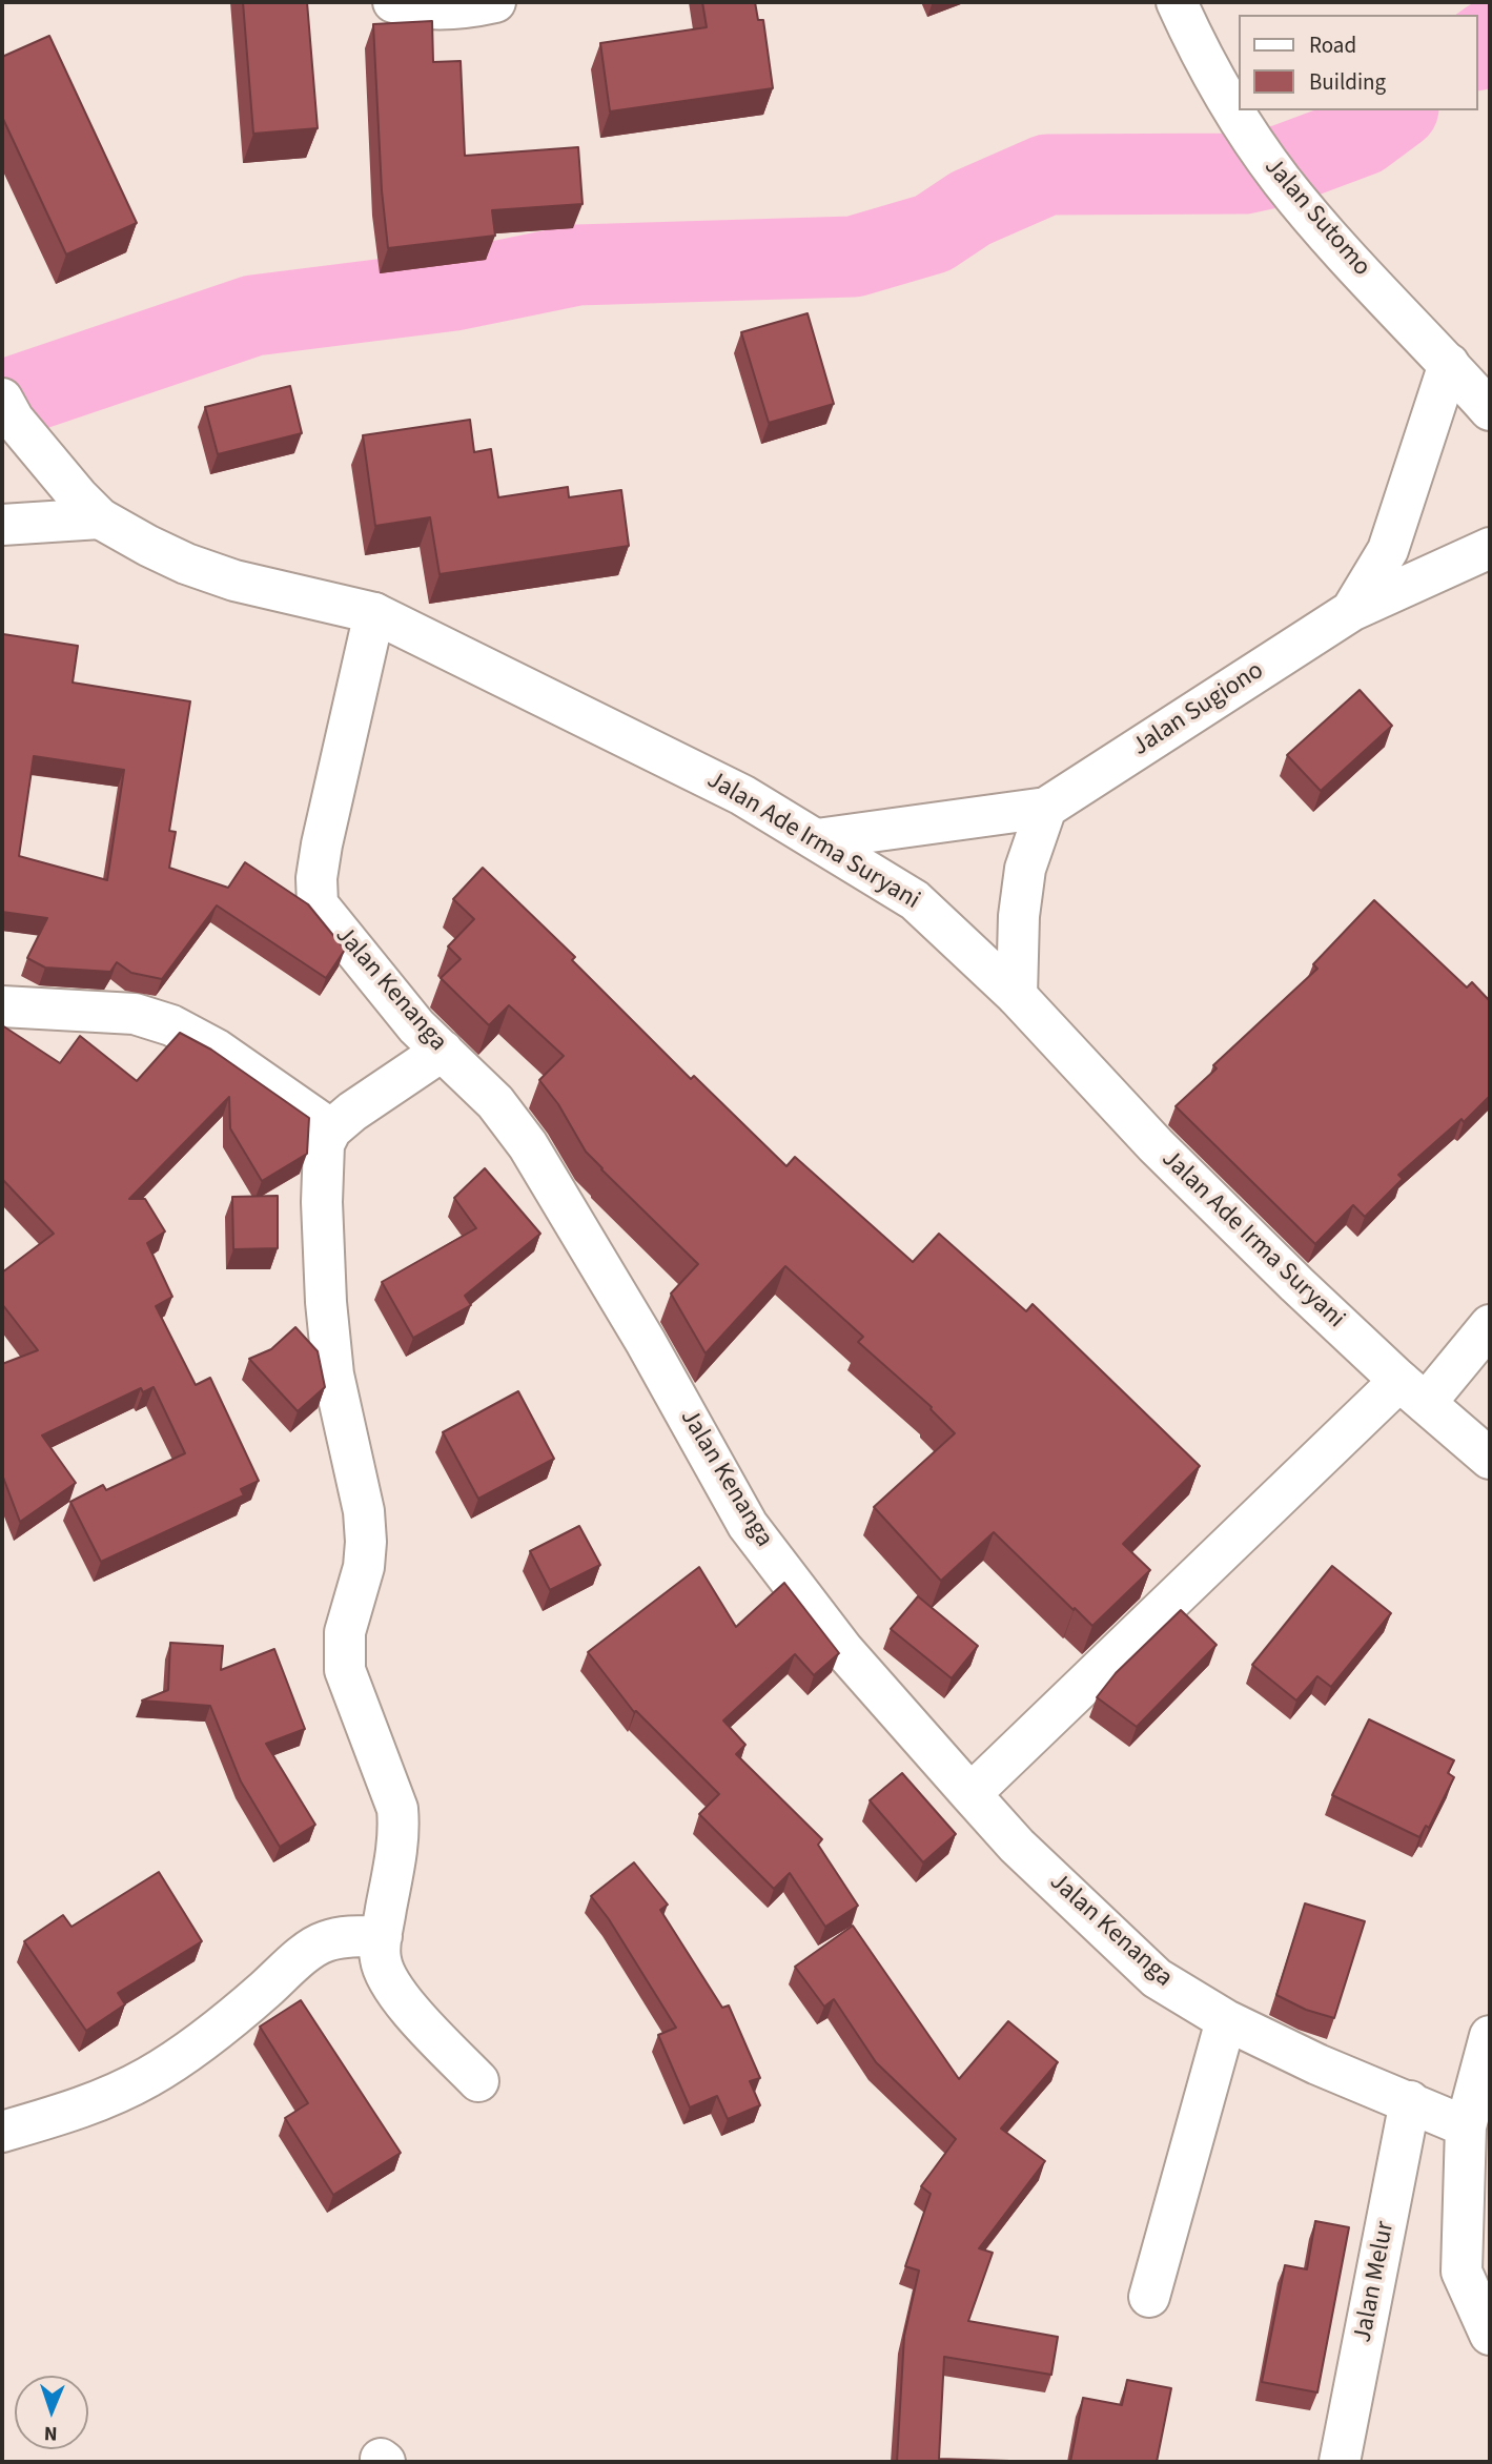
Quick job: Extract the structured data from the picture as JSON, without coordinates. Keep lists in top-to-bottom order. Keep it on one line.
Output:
{"streets":{"main road":["Jalan Sutomo","Jalan Sugiono","Jalan Ade Irma Suryani","Jalan Kenanga","Jalan Melur"]},"crossings":[["Jalan Sutomo","Jalan Sugiono"],["Jalan Sugiono","Jalan Ade Irma Suryani"],["Jalan Ade Irma Suryani","Jalan Kenanga"],["Jalan Kenanga","Jalan Melur"]],"legend":["Road","Building"],"north":"bottom"}
